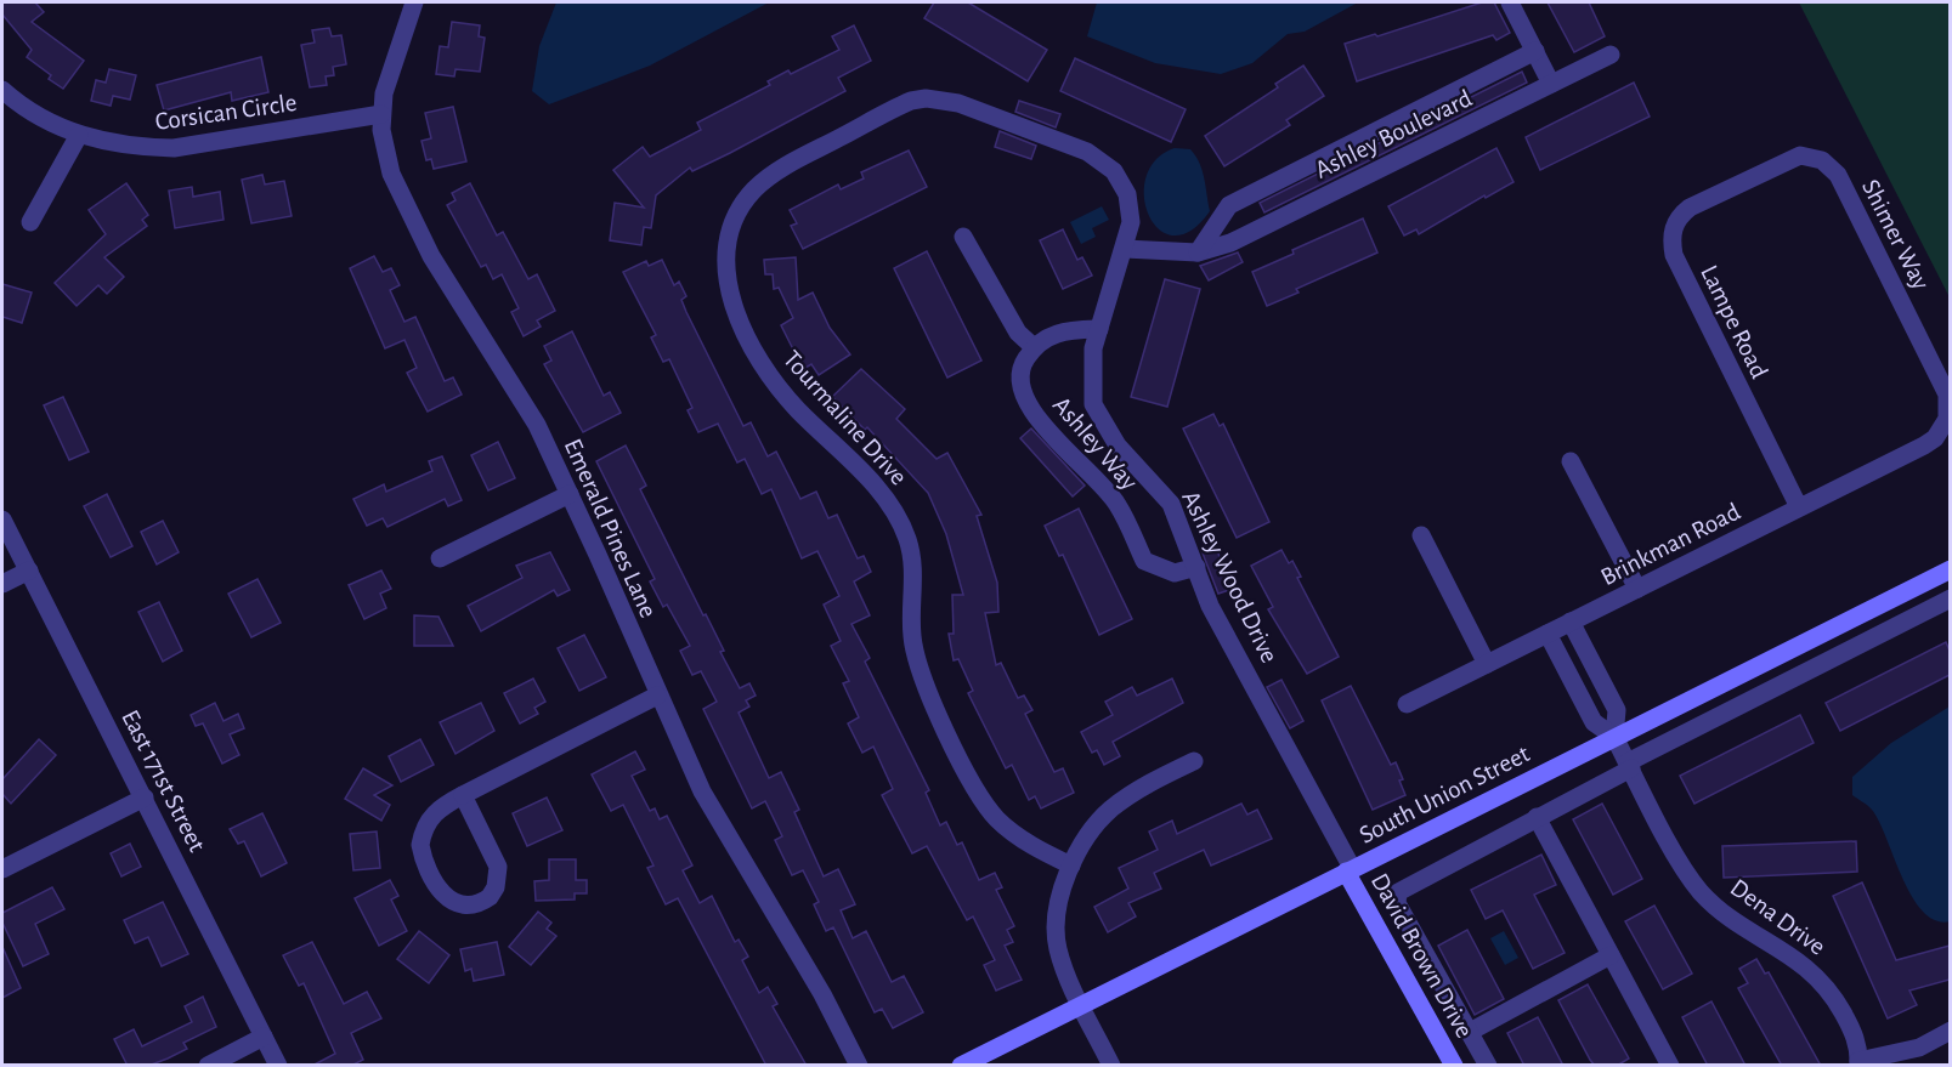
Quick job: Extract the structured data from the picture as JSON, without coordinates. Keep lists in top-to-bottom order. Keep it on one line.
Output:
{"streets":{"street":["Corsican Circle","Ashley Boulevard","Shimer Way","Lampe Road","Tourmaline Drive","Ashley Way","Emerald Pines Lane","Brinkman Road","Ashley Wood Drive","East 171st Street","South Union Street","Dena Drive","David Brown Drive"]},"crossings":[["Corsican Circle","Emerald Pines Lane"],["Ashley Boulevard","Ashley Wood Drive"],["Shimer Way","Lampe Road"],["Shimer Way","Brinkman Road"],["Lampe Road","Brinkman Road"],["Tourmaline Drive","Ashley Wood Drive"],["Ashley Way","Ashley Wood Drive"],["Ashley Wood Drive","South Union Street"],["Ashley Wood Drive","David Brown Drive"],["South Union Street","Dena Drive"],["South Union Street","David Brown Drive"]]}
